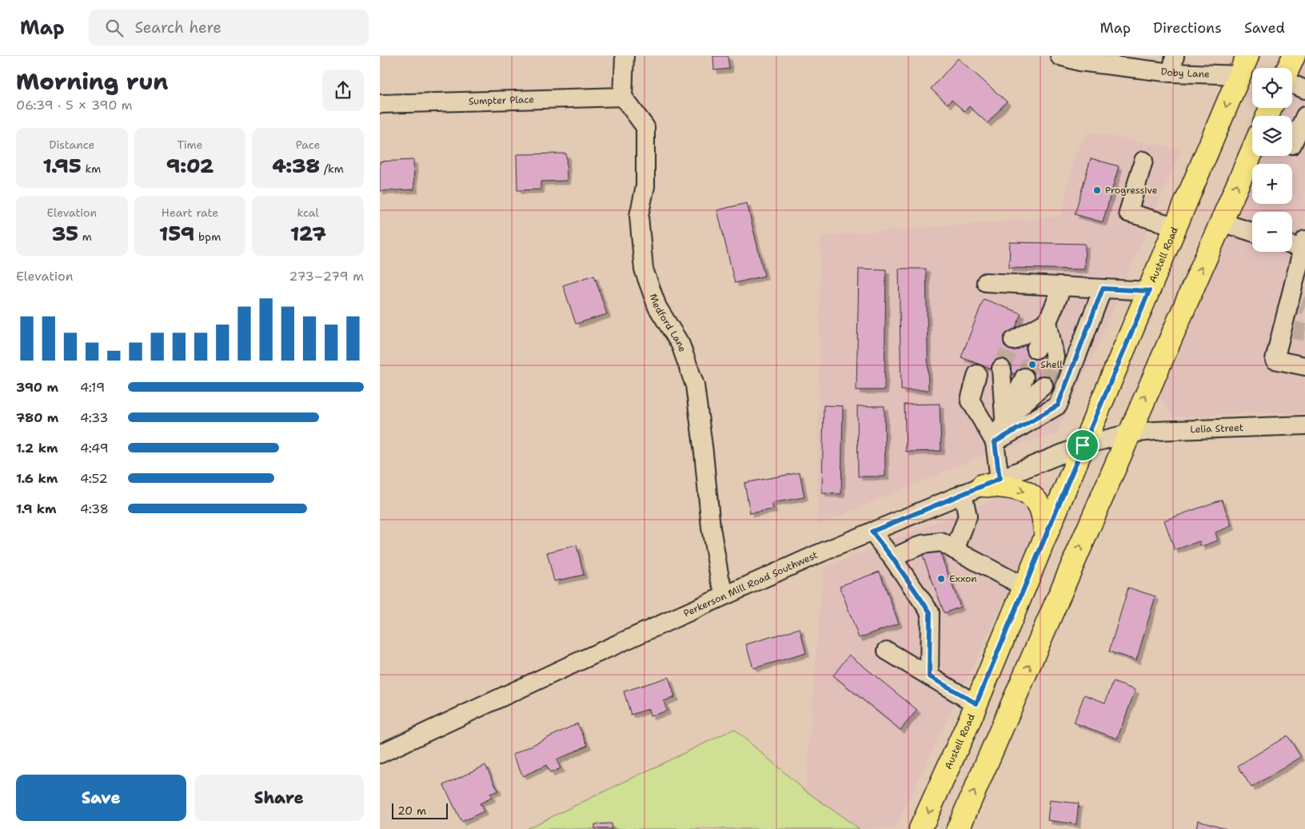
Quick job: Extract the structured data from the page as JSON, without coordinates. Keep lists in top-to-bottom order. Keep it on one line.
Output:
{"streets":{"main road":["Austell Road"],"street":["Doby Lane","Sumpter Place","Medford Lane","Lelia Street","Perkerson Mill Road Southwest"]},"crossings":[["Doby Lane","Austell Road"],["Sumpter Place","Medford Lane"],["Austell Road","Perkerson Mill Road Southwest"],["Medford Lane","Perkerson Mill Road Southwest"],["Lelia Street","Perkerson Mill Road Southwest"]],"places":["Progressive","Shell","Exxon"],"scale_bar":"20 m","page":{"header":"Map","search":"Search here","nav":["Map","Directions","Saved"],"heading":["Morning run","06:39 · 5 × 390 m"],"map_buttons":["+","−"],"stats":[["Distance","1.95 km"],["Time","9:02"],["Pace","4:38 /km"],["Elevation","35 m"],["Heart rate","159 bpm"],["kcal","127"]],"chart":["Elevation","273–279 m"],"list":[{"name":"390 m","note":"4:19"},{"name":"780 m","note":"4:33"},{"name":"1.2 km","note":"4:49"},{"name":"1.6 km","note":"4:52"},{"name":"1.9 km","note":"4:38"}],"buttons":["Save","Share"],"scale":"20 m"}}
